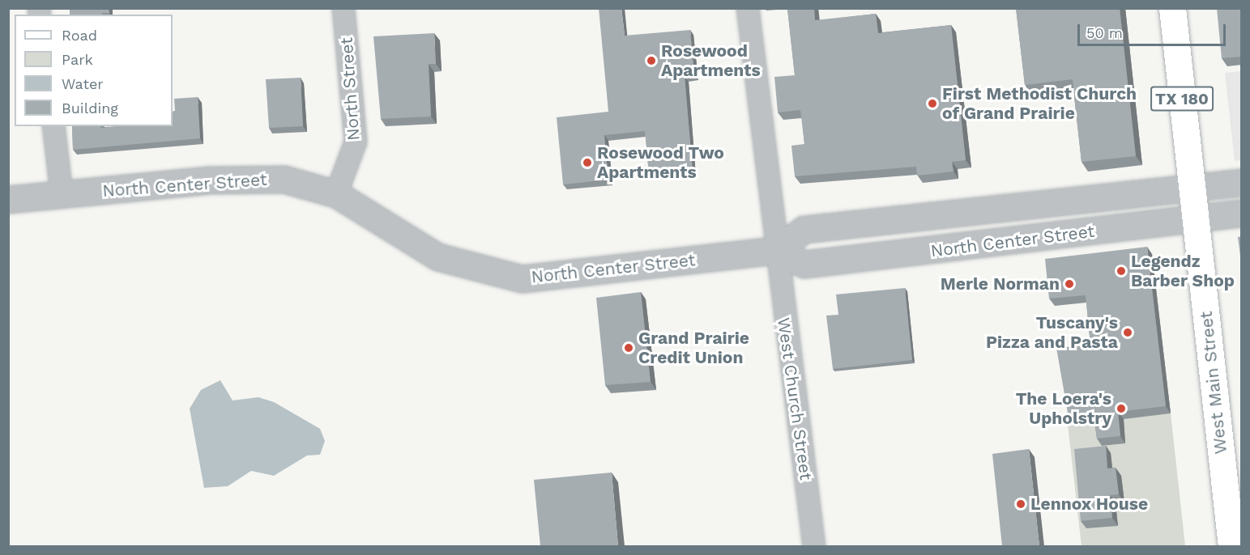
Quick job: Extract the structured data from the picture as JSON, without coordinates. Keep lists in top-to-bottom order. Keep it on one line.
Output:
{"streets":{"main road":["TX 180","West Main Street"],"street":["North Street","North Center Street","West Church Street"]},"crossings":[["North Street","North Center Street"],["TX 180","North Center Street"],["TX 180","West Main Street"],["North Center Street","West Main Street"],["North Center Street","West Church Street"]],"places":["Rosewood Apartments","First Methodist Church of Grand Prairie","Rosewood Two Apartments","Legendz Barber Shop","Merle Norman","Tuscany's Pizza and Pasta","Grand Prairie Credit Union","The Loera's Upholstry","Lennox House"],"legend":["Road","Park","Water","Building"],"scale_bar":"50 m"}
